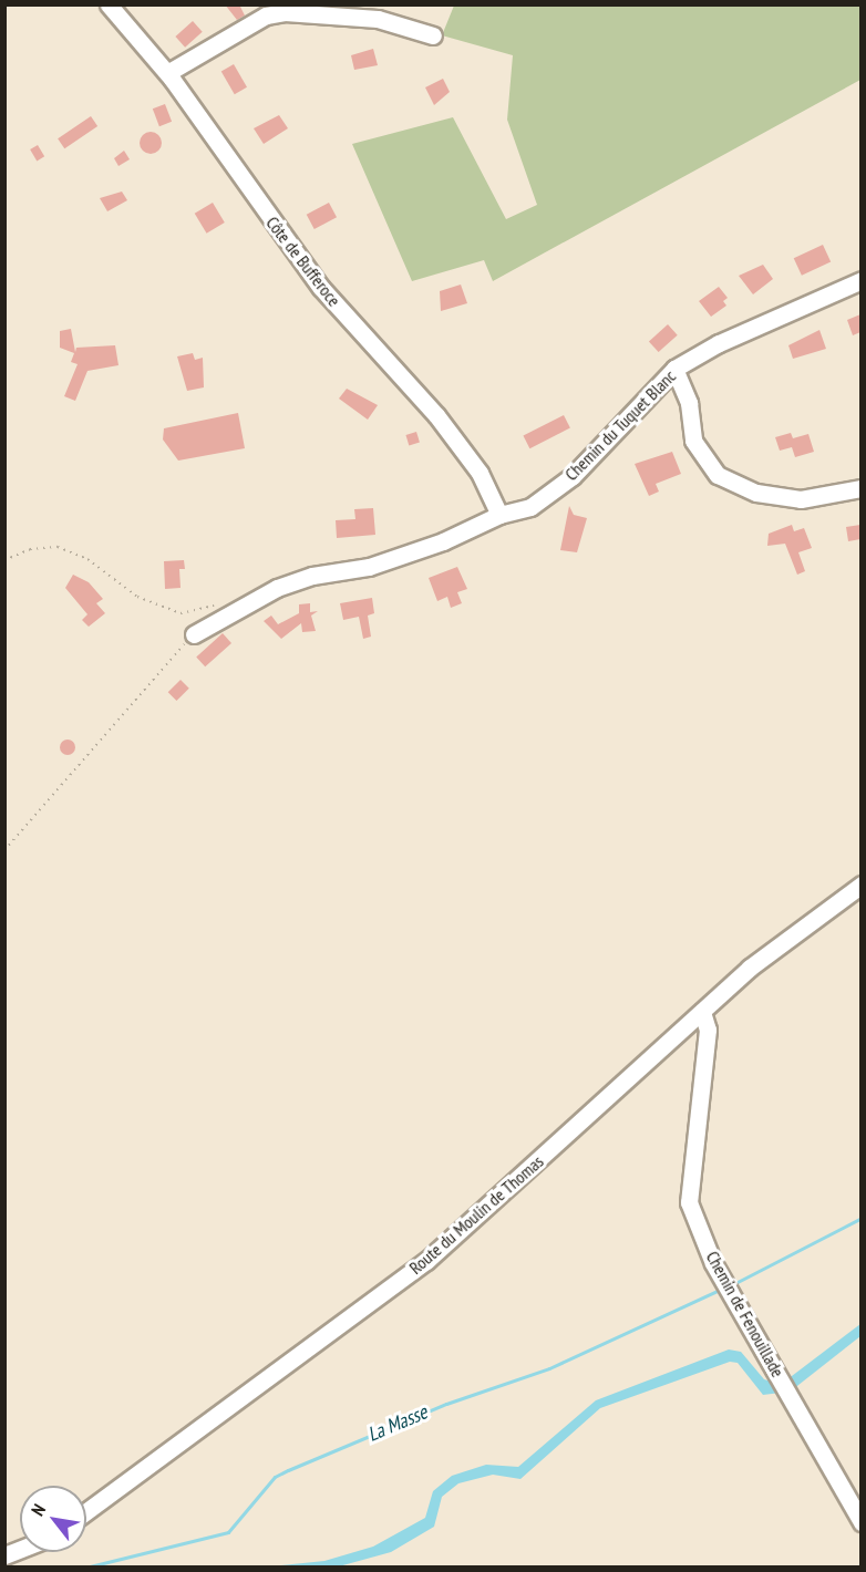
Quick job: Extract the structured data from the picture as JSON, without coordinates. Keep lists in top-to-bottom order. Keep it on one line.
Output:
{"streets":{"street":["Côte de Bufferoce","Chemin du Tuquet Blanc","Route du Moulin de Thomas","Chemin de Fenouillade"]},"crossings":[["Côte de Bufferoce","Chemin du Tuquet Blanc"],["Route du Moulin de Thomas","Chemin de Fenouillade"]],"water":["La Masse"],"north":"top left"}
